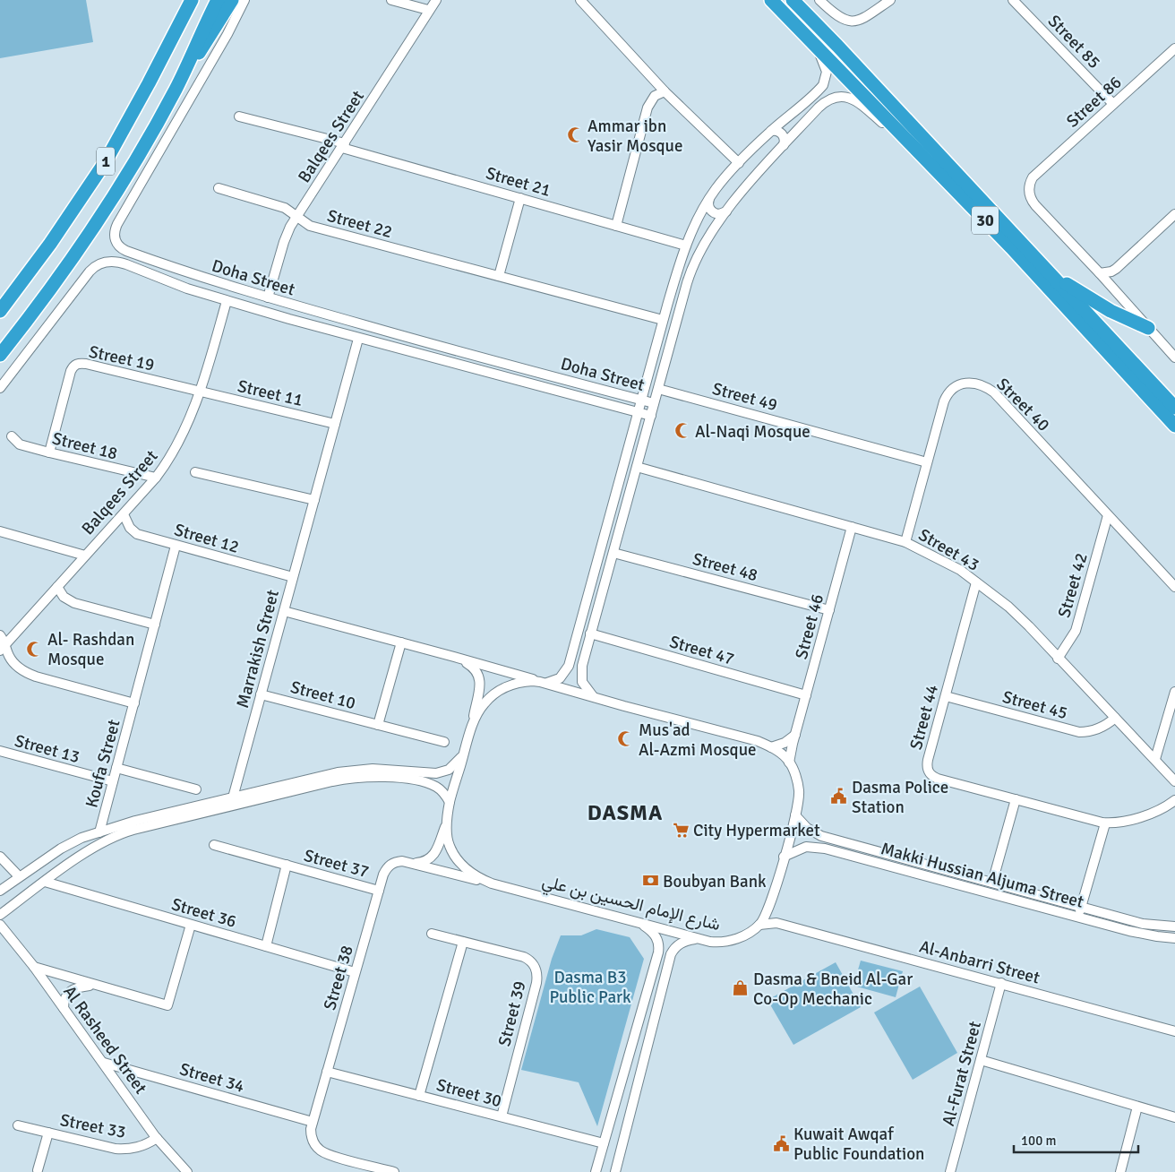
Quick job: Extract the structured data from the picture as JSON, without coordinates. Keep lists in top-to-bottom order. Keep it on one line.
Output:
{"streets":{"highway":["1","30"],"street":["Street 85","Street 86","Balqees Street","Street 21","Street 22","Doha Street","Street 19","Street 11","Street 49","Street 40","Street 18","Street 12","Street 43","Street 48","Street 42","Street 46","Marrakish Street","Street 47","Street 10","Street 45","Street 44","Street 13","Koufa Street","Street 37","Makki Hussian Aljuma Street","شارع الإمام الحسين بن علي","Street 36","Al-Anbarri Street","Street 38","Street 39","Al Rasheed Street","Al-Furat Street","Street 34","Street 30","Street 33"]},"crossings":[["Street 85","Street 86"],["Balqees Street","Street 21"],["Balqees Street","Street 22"],["Balqees Street","Doha Street"],["Balqees Street","Street 19"],["Balqees Street","Street 11"],["Balqees Street","Street 18"],["Balqees Street","Street 12"],["Balqees Street","Koufa Street"],["Doha Street","Marrakish Street"],["Street 19","Street 11"],["Street 19","Street 18"],["Street 11","Marrakish Street"],["Street 49","Street 40"],["Street 40","Street 43"],["Street 40","Street 42"],["Street 12","Marrakish Street"],["Street 12","Koufa Street"],["Street 43","Street 42"],["Street 43","Street 46"],["Street 43","Street 45"],["Street 43","Street 44"],["Street 48","Street 46"],["Street 46","Street 47"],["Street 46","شارع الإمام الحسين بن علي"],["Marrakish Street","Street 10"],["Street 45","Street 44"],["Street 13","Koufa Street"],["Street 37","Street 36"],["Street 37","Street 38"],["Makki Hussian Aljuma Street","شارع الإمام الحسين بن علي"],["شارع الإمام الحسين بن علي","Al-Anbarri Street"],["شارع الإمام الحسين بن علي","Street 38"],["Street 36","Street 38"],["Al-Anbarri Street","Al-Furat Street"],["Street 38","Street 34"],["Street 38","Street 30"],["Street 39","Street 30"],["Al Rasheed Street","Street 34"],["Al Rasheed Street","Street 33"]],"districts":["DASMA"],"parks":["Dasma B3 Public Park"],"places":{"mosque":["Ammar ibn Yasir Mosque","Al-Naqi Mosque","Al- Rashdan Mosque","Mus'ad Al-Azmi Mosque"],"public building":["Dasma Police Station","Kuwait Awqaf Public Foundation"],"supermarket":["City Hypermarket"],"bank":["Boubyan Bank"],"shop":["Dasma & Bneid Al-Gar Co-Op Mechanic"]},"scale_bar":"100 m"}
